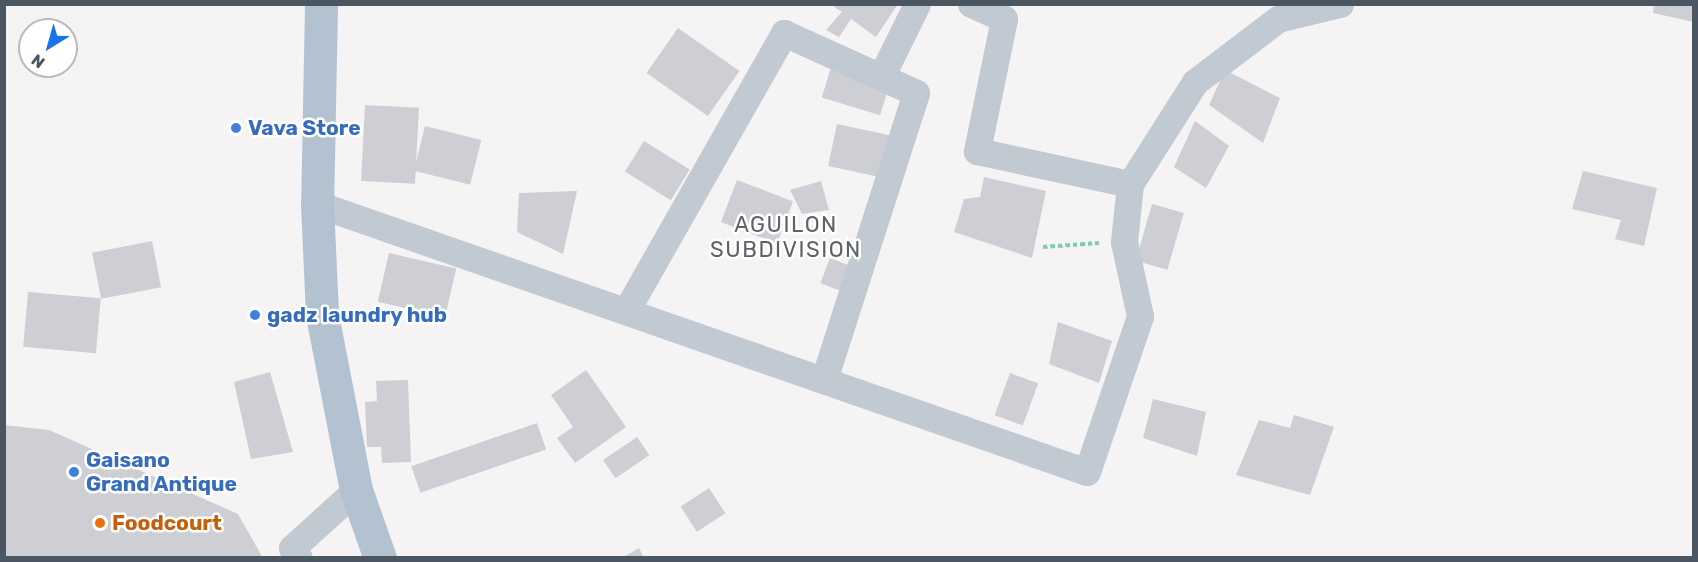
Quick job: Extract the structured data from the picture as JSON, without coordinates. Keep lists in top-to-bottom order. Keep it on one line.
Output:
{"districts":["AGUILON SUBDIVISION"],"places":["Vava Store","gadz laundry hub","Gaisano Grand Antique","Foodcourt"],"north":"bottom left"}
